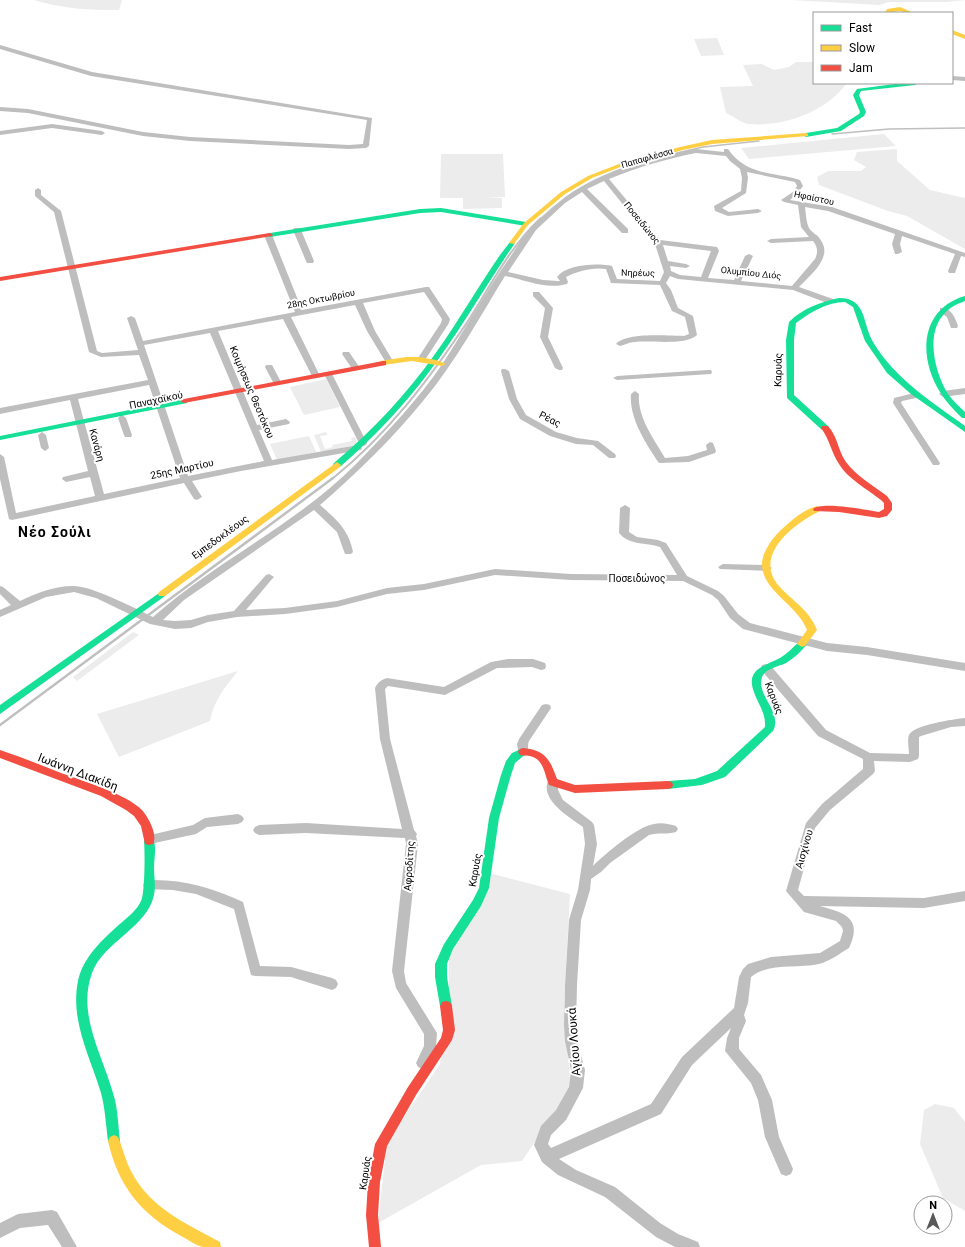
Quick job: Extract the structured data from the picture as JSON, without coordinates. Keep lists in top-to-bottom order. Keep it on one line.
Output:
{"streets":{"street":["Παπαφλέσσα","Ηφαίστου","Ποσειδώνος","Νηρέως","Ολυμπίου Διός","28ης Οκτωβρίου","Καρυάς","Κοιμήσεως Θεοτόκου","Παναχαϊκού","Ρέας","Κανάρη","25ης Μαρτίου","Εμπεδοκλέους","Ιωάννη Διακίδη","Αισχίνου","Αφροδίτης","Αγίου Λουκά"]},"crossings":[["Παπαφλέσσα","Παναχαϊκού"],["Παπαφλέσσα","Εμπεδοκλέους"],["Ποσειδώνος","Νηρέως"],["Ποσειδώνος","Ολυμπίου Διός"],["Ποσειδώνος","Καρυάς"],["Ποσειδώνος","Εμπεδοκλέους"],["Νηρέως","Ολυμπίου Διός"],["Ολυμπίου Διός","Καρυάς"],["28ης Οκτωβρίου","Κοιμήσεως Θεοτόκου"],["28ης Οκτωβρίου","Παναχαϊκού"],["Καρυάς","Αφροδίτης"],["Καρυάς","Αγίου Λουκά"],["Κοιμήσεως Θεοτόκου","Παναχαϊκού"],["Κοιμήσεως Θεοτόκου","25ης Μαρτίου"],["Παναχαϊκού","Κανάρη"],["Παναχαϊκού","Εμπεδοκλέους"],["Κανάρη","25ης Μαρτίου"],["25ης Μαρτίου","Εμπεδοκλέους"]],"districts":["Νέο Σούλι"],"legend":["Fast","Slow","Jam"],"north":"top"}
